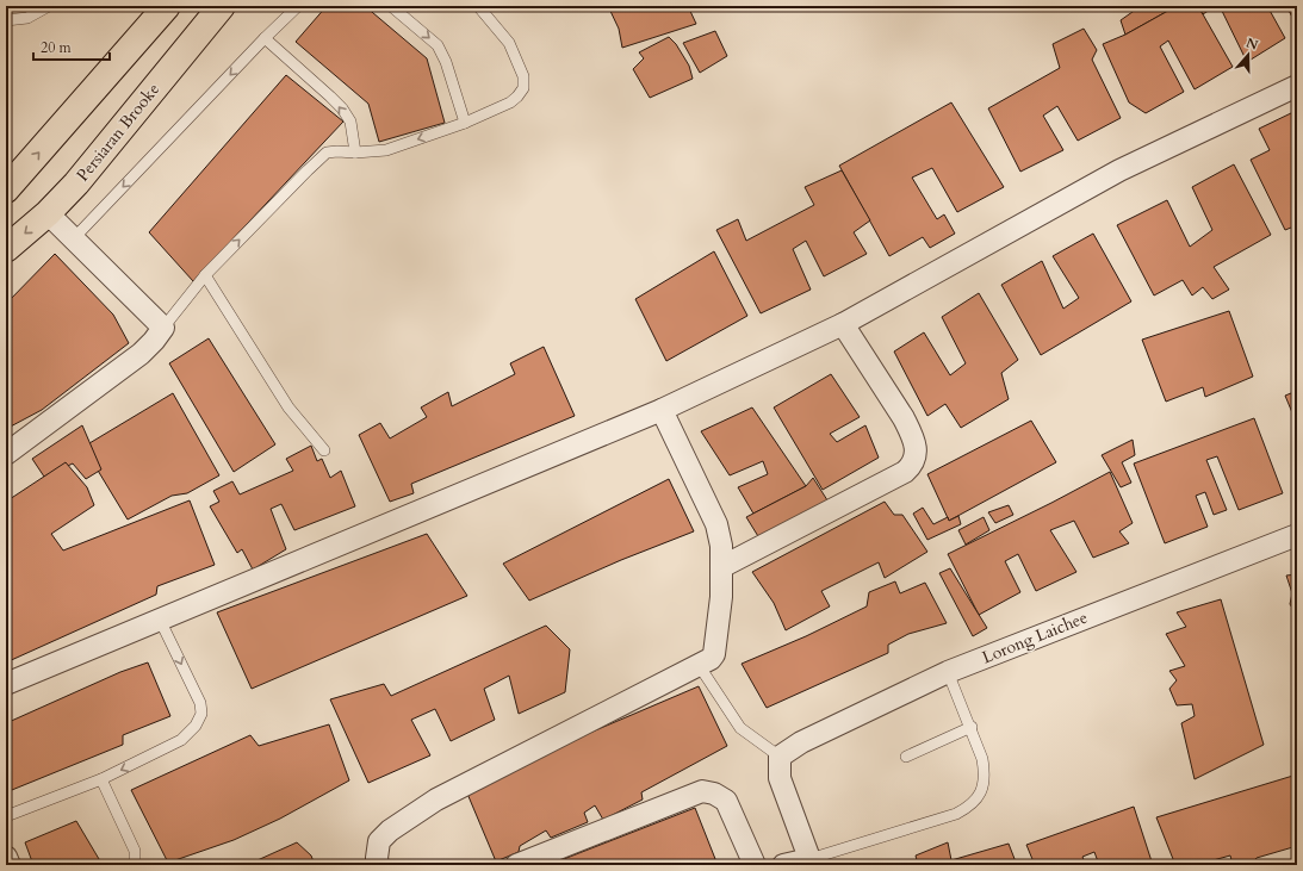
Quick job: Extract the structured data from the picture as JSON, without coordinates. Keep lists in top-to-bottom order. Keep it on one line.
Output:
{"streets":{"main road":["Persiaran Brooke"],"street":["Lorong Laichee"]},"scale_bar":"20 m","north":"top"}
